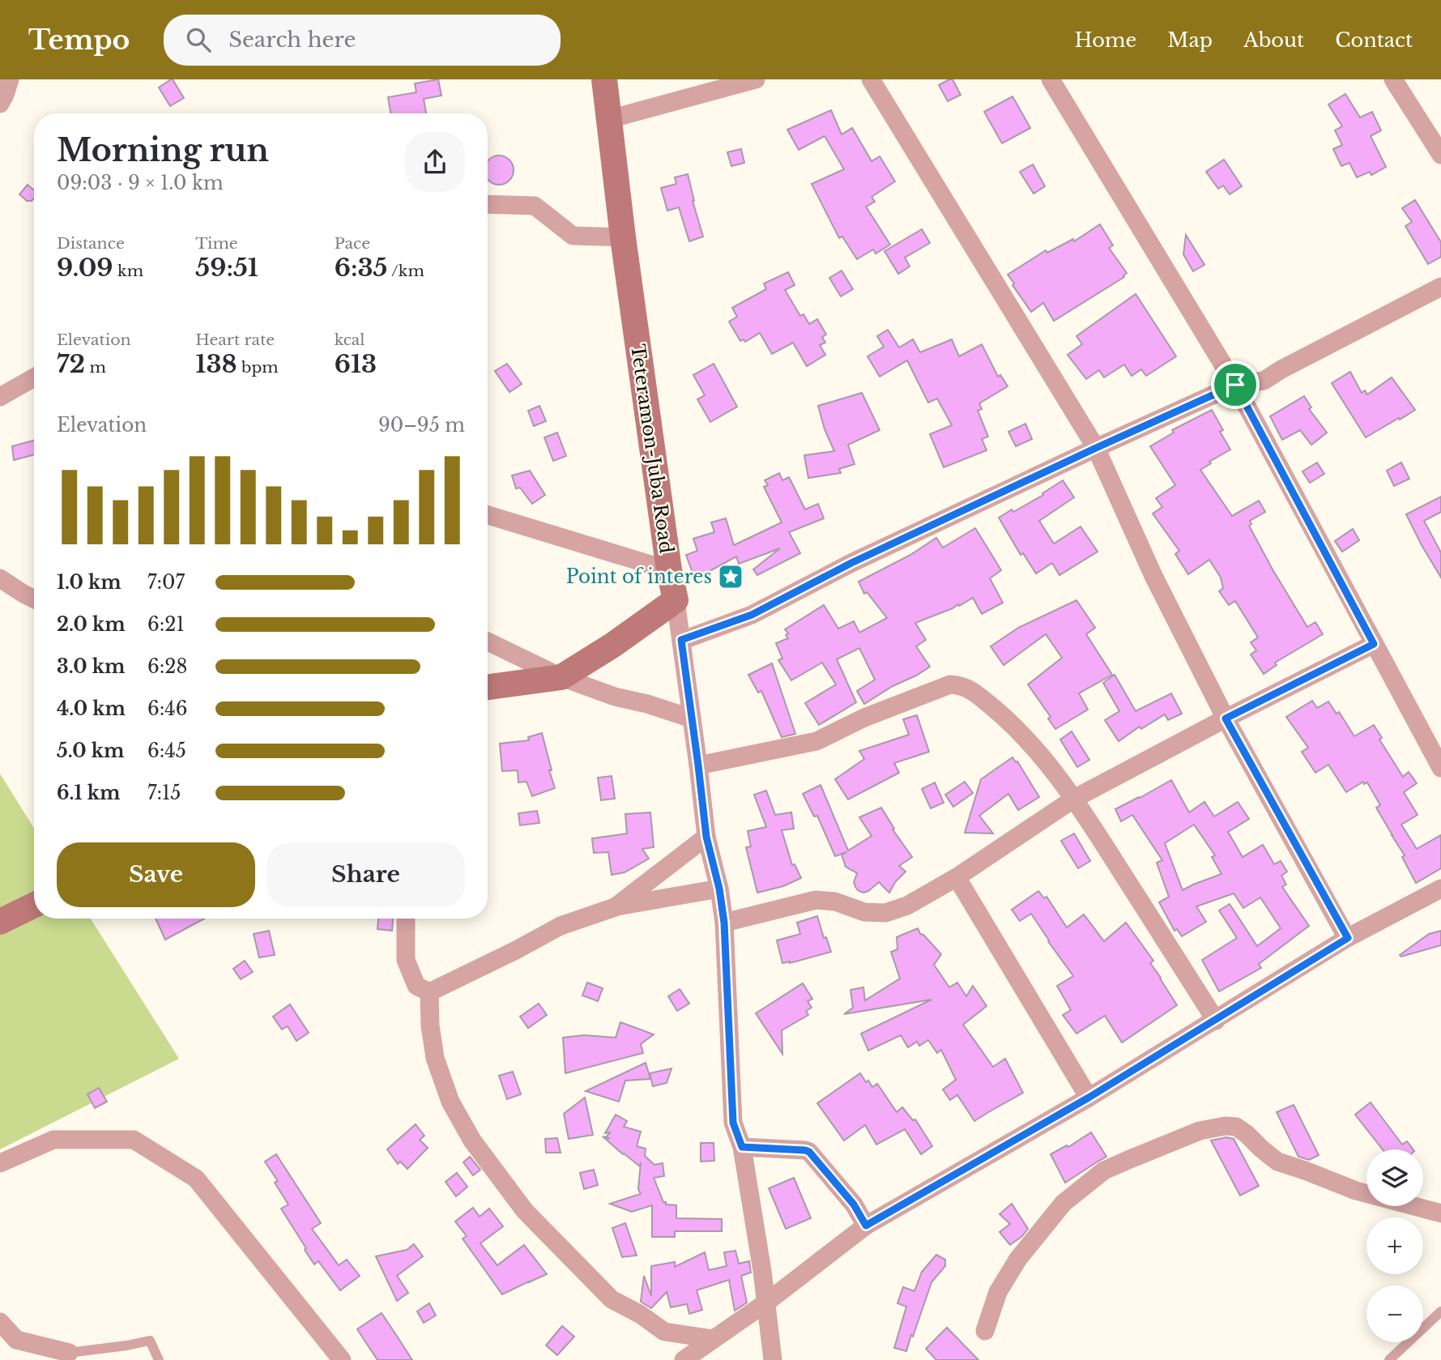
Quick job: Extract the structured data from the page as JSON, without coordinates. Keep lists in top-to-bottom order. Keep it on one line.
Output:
{"streets":{"street":["Teteramon-Juba Road"]},"places":{"place":["Point of interes"]},"page":{"header":"Tempo","search":"Search here","nav":["Home","Map","About","Contact"],"heading":["Morning run","09:03 · 9 × 1.0 km"],"stats":[["Distance","9.09 km"],["Time","59:51"],["Pace","6:35 /km"],["Elevation","72 m"],["Heart rate","138 bpm"],["kcal","613"]],"chart":["Elevation","90–95 m"],"list":[{"name":"1.0 km","note":"7:07"},{"name":"2.0 km","note":"6:21"},{"name":"3.0 km","note":"6:28"},{"name":"4.0 km","note":"6:46"},{"name":"5.0 km","note":"6:45"},{"name":"6.1 km","note":"7:15"}],"buttons":["Save","Share"],"map_buttons":["+","−"]}}
